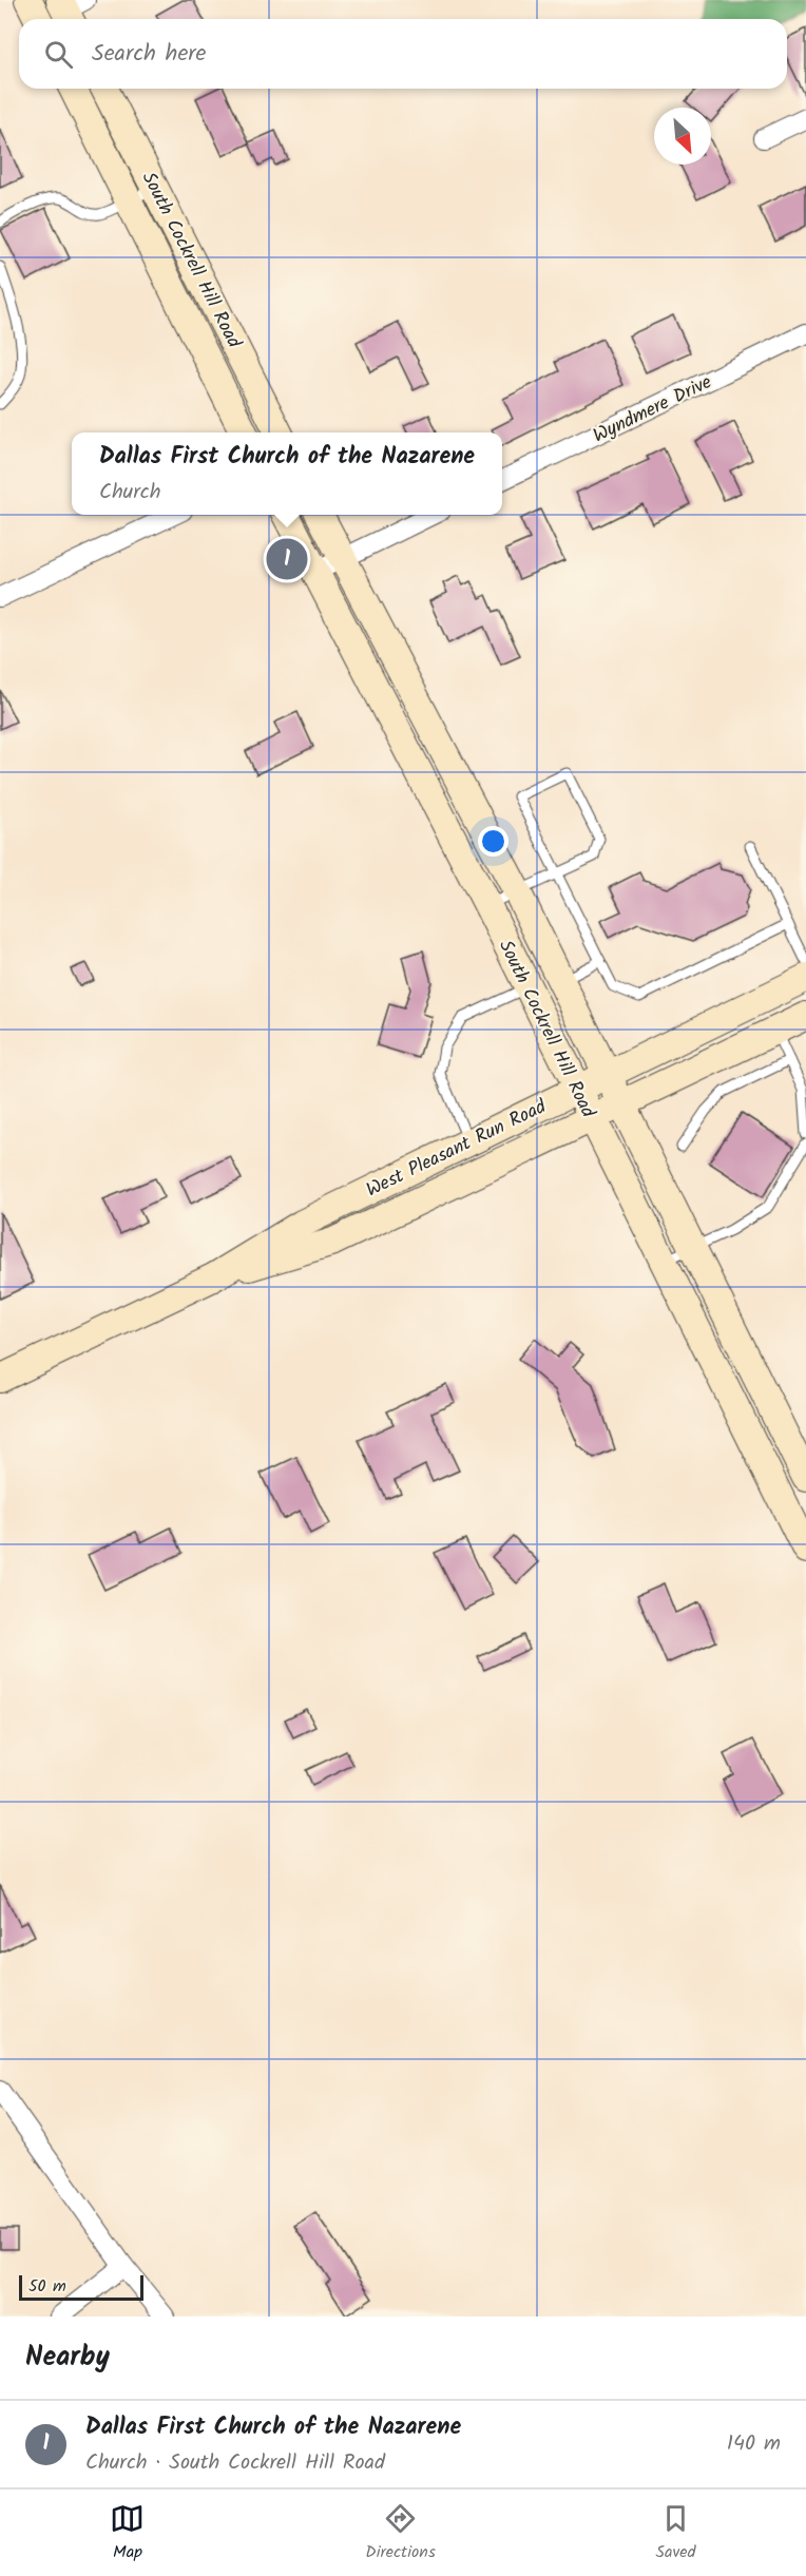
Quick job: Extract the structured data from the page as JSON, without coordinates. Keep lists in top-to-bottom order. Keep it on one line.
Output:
{"streets":{"main road":["South Cockrell Hill Road","West Pleasant Run Road"],"street":["Wyndmere Drive"]},"crossings":[["South Cockrell Hill Road","West Pleasant Run Road"]],"scale_bar":"50 m","north":"bottom right","page":{"search":"Search here","popup":["Dallas First Church of the Nazarene","Church"],"pins":"1","scale":"50 m","heading":"Nearby","list":[{"mark":"1","name":"Dallas First Church of the Nazarene","note":"Church · South Cockrell Hill Road","value":"140 m"}],"nav":["Map","Directions","Saved"]}}
